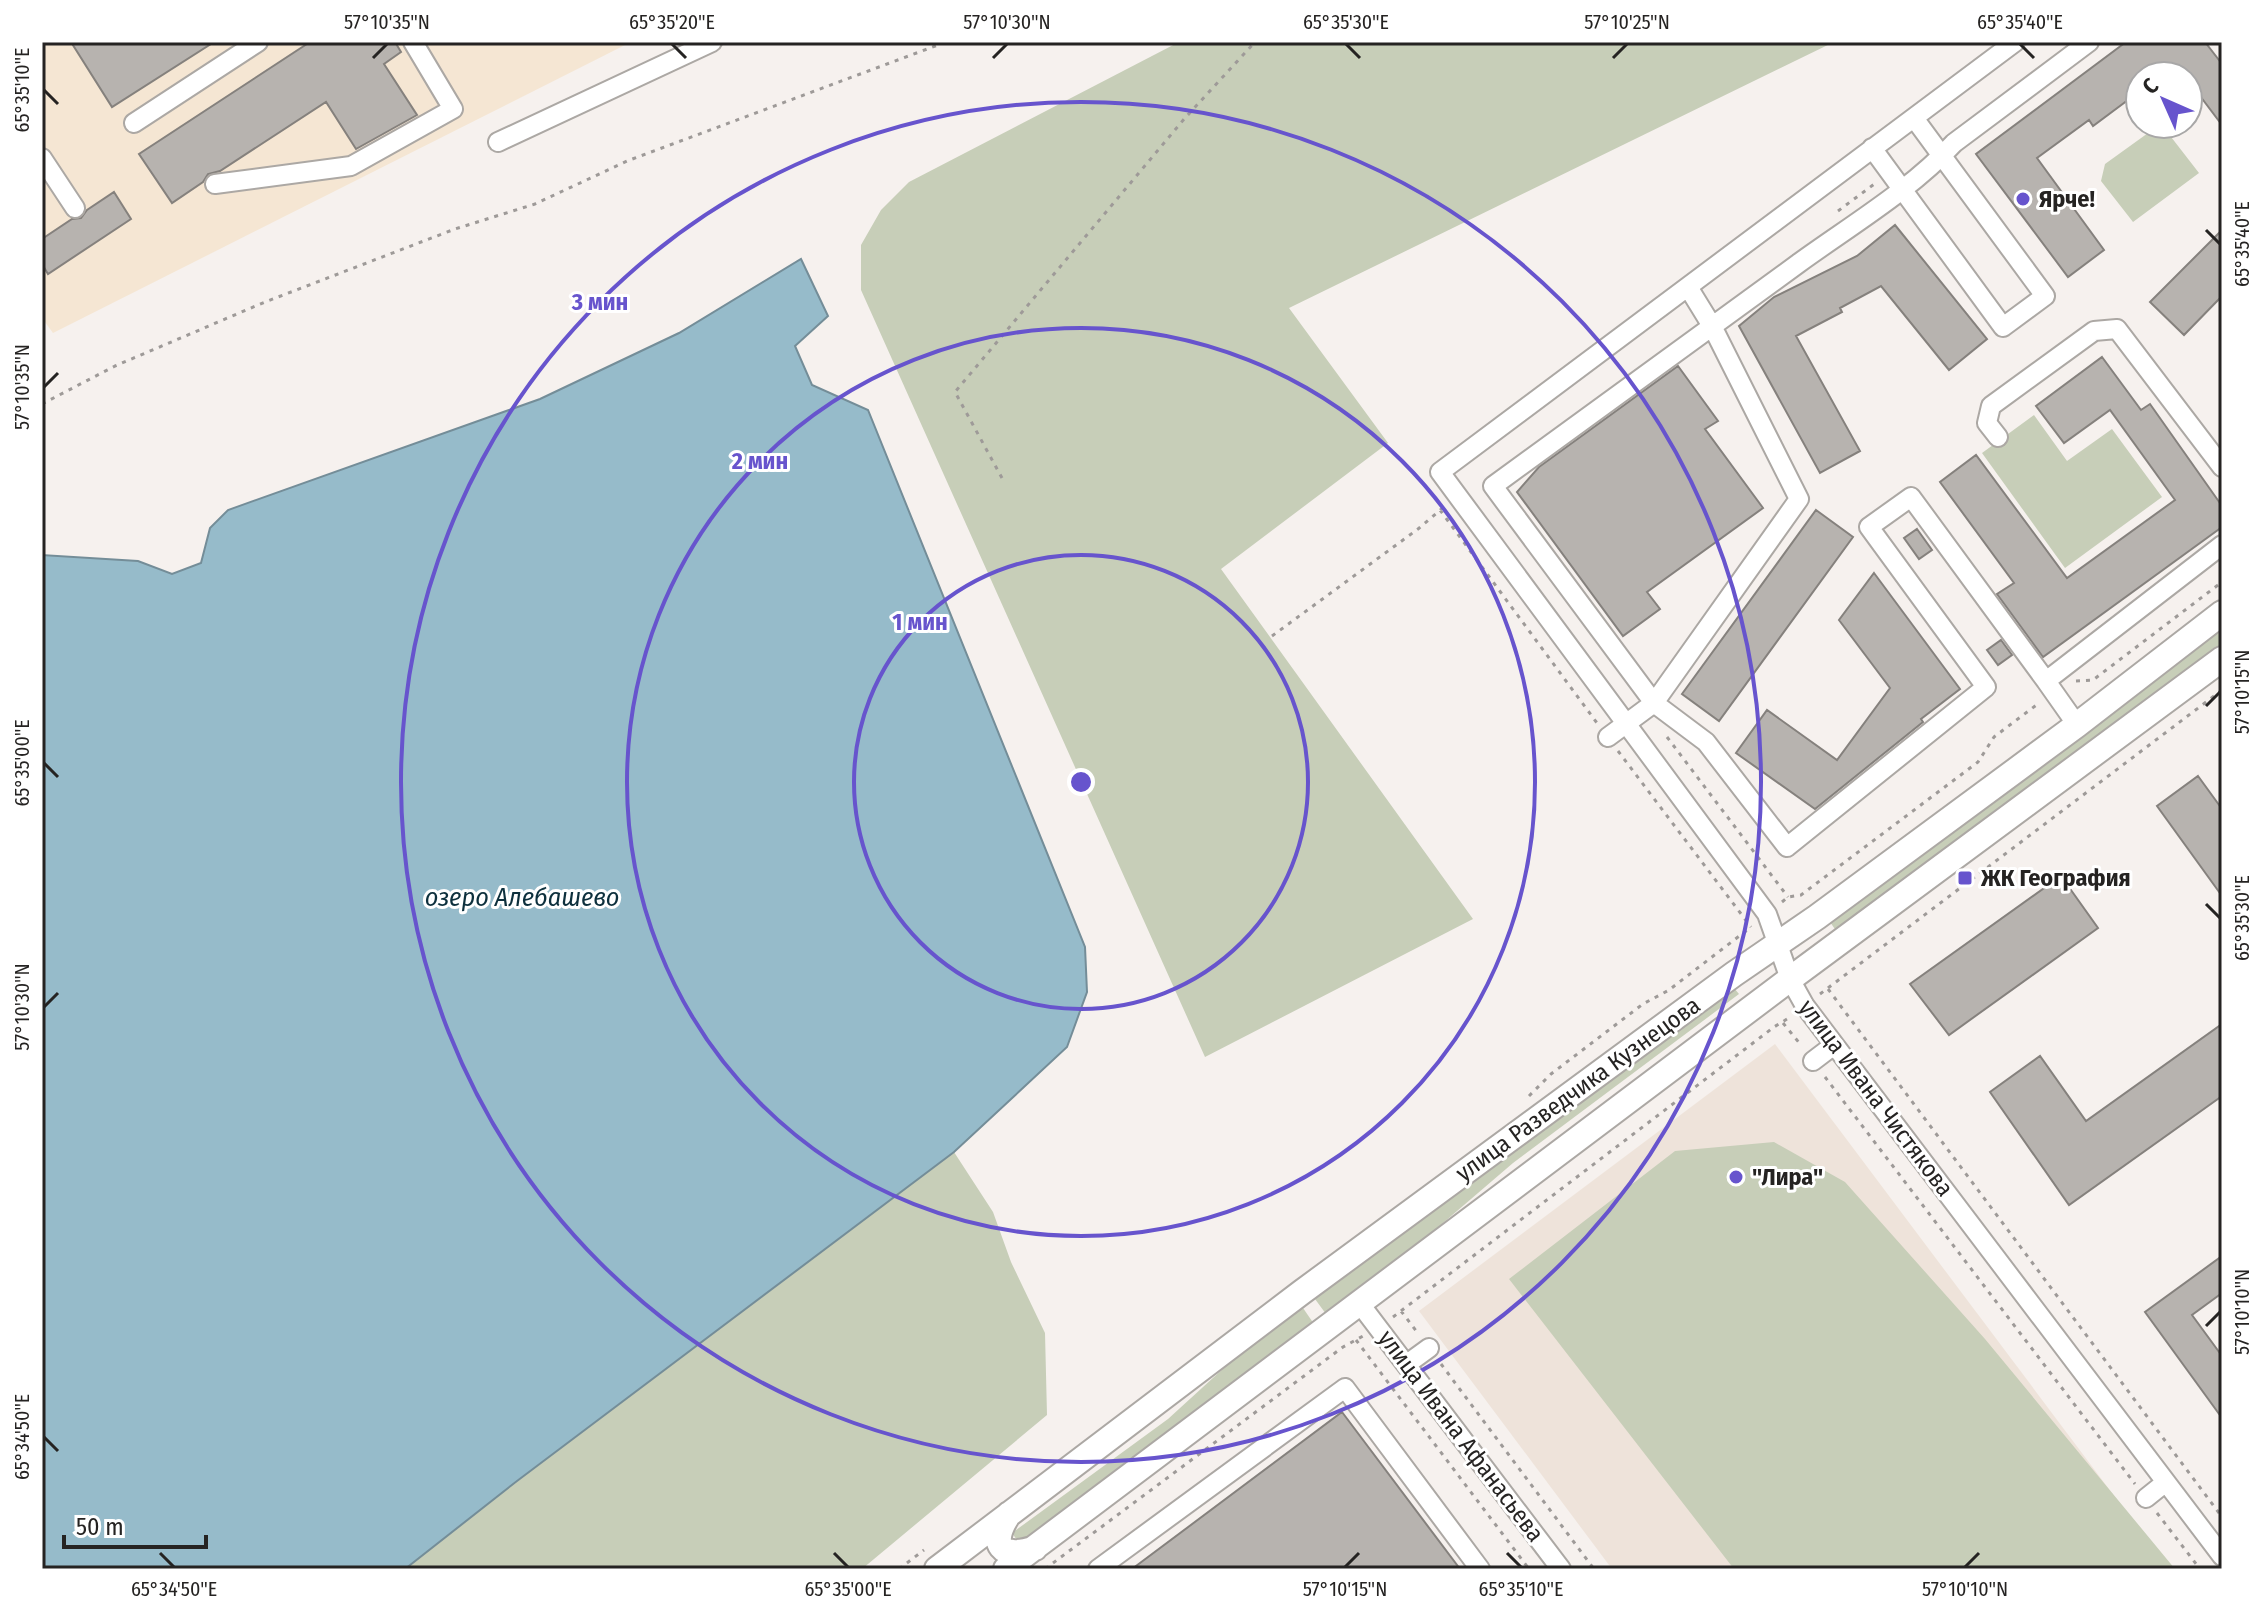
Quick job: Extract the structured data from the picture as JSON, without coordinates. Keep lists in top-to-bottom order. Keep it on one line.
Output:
{"streets":{"main road":["улица Разведчика Кузнецова"],"street":["улица Ивана Чистякова","улица Ивана Афанасьева"]},"crossings":[["улица Разведчика Кузнецова","улица Ивана Чистякова"],["улица Разведчика Кузнецова","улица Ивана Афанасьева"]],"water":["озеро Алебашево"],"places":{"other":["Ярче!","\"Лира\""],"transit":["ЖК География"]},"scale_bar":"50 m","north":"top left","coordinates":["57°10'35\"N","65°35'20\"E","57°10'30\"N","65°35'30\"E","57°10'25\"N","65°35'40\"E","65°35'10\"E","57°10'15\"N","65°35'00\"E","57°10'10\"N","65°34'50\"E"],"rings":["3 мин","2 мин","1 мин"]}
